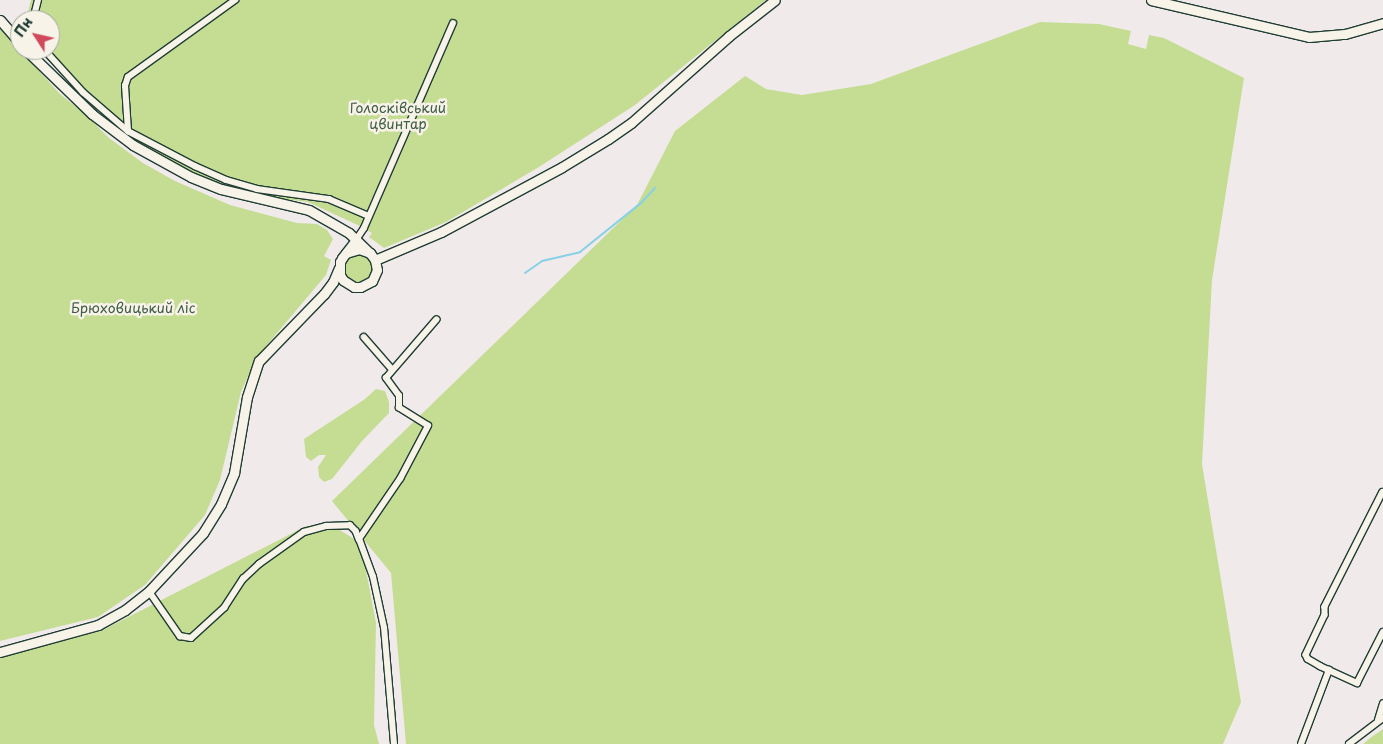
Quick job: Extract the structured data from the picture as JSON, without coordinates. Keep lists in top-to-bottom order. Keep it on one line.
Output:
{"parks":["Голосківський цвинтар","Брюховицький ліс"],"north":"top left"}
